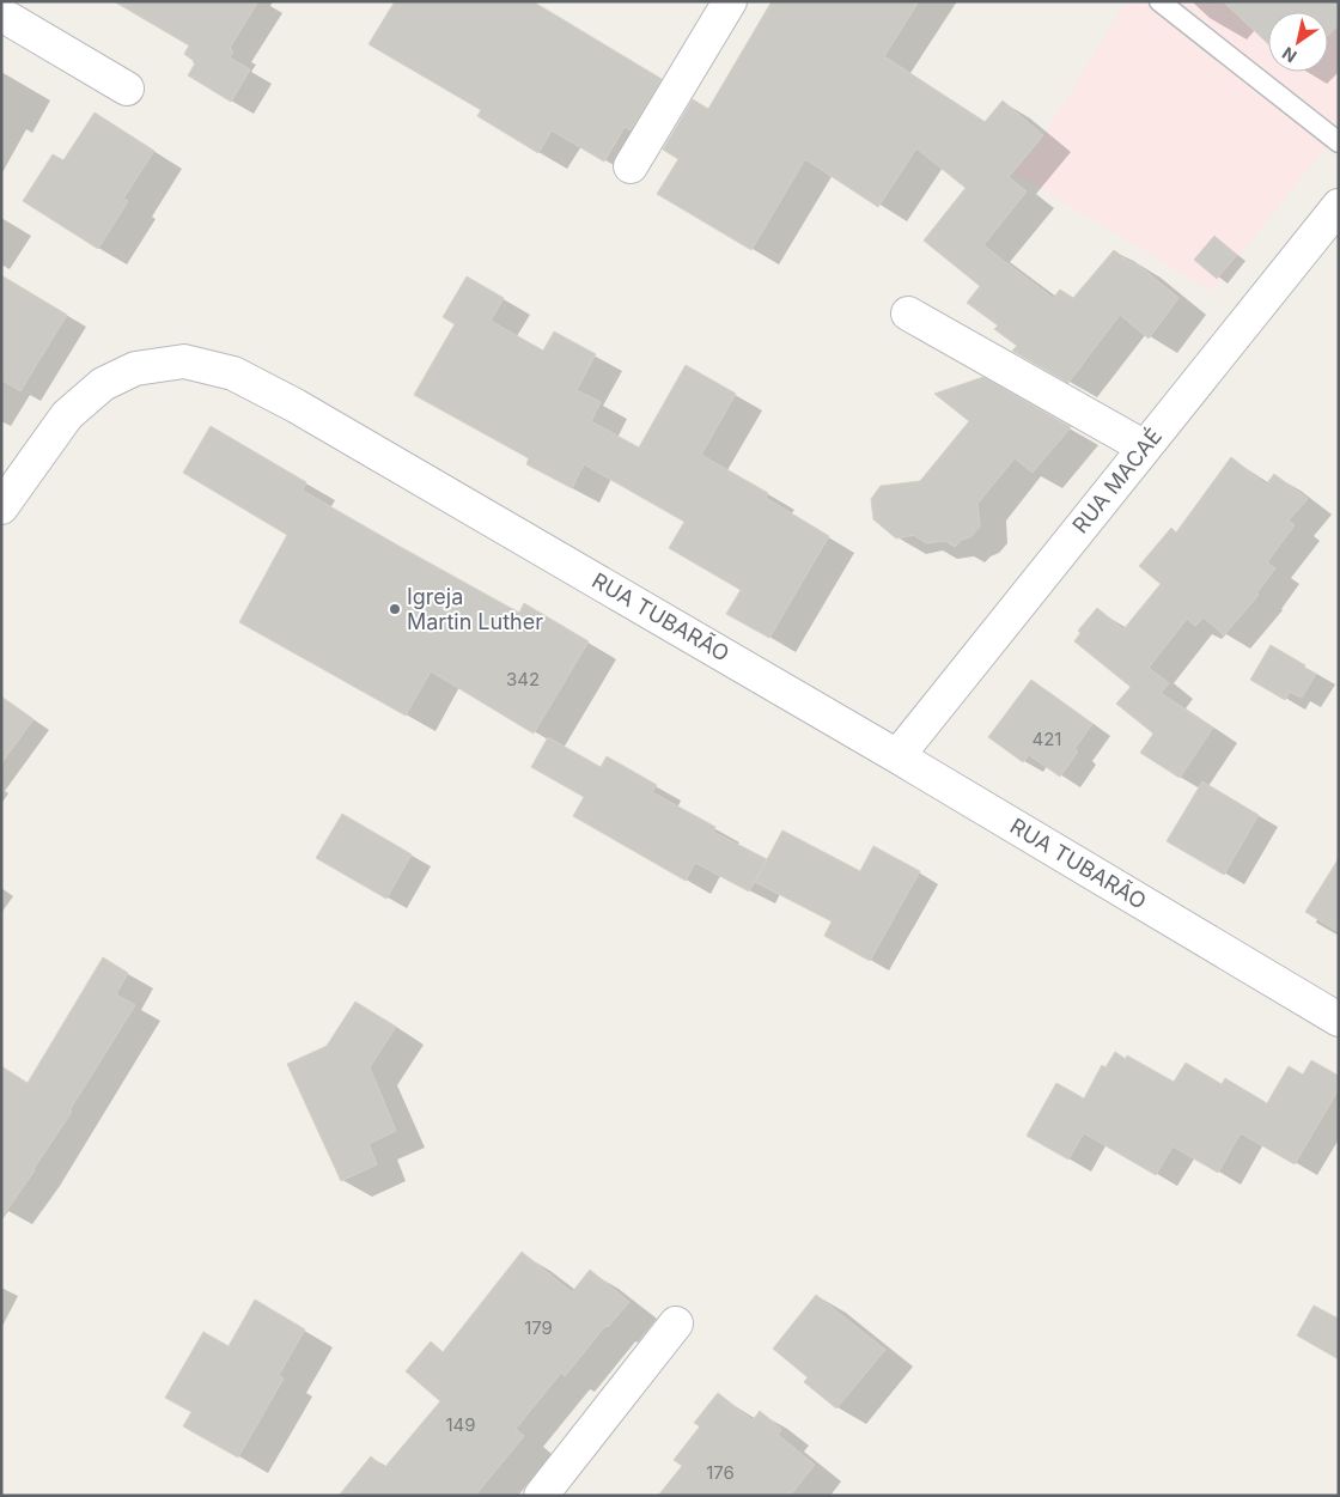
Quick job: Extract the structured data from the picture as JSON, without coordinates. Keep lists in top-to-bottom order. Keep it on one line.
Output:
{"streets":{"street":["RUA MACAÉ","RUA TUBARÃO"]},"crossings":[["RUA MACAÉ","RUA TUBARÃO"]],"places":["Igreja Martin Luther"],"house_numbers":["342","421","179","149","176"],"north":"bottom left"}
